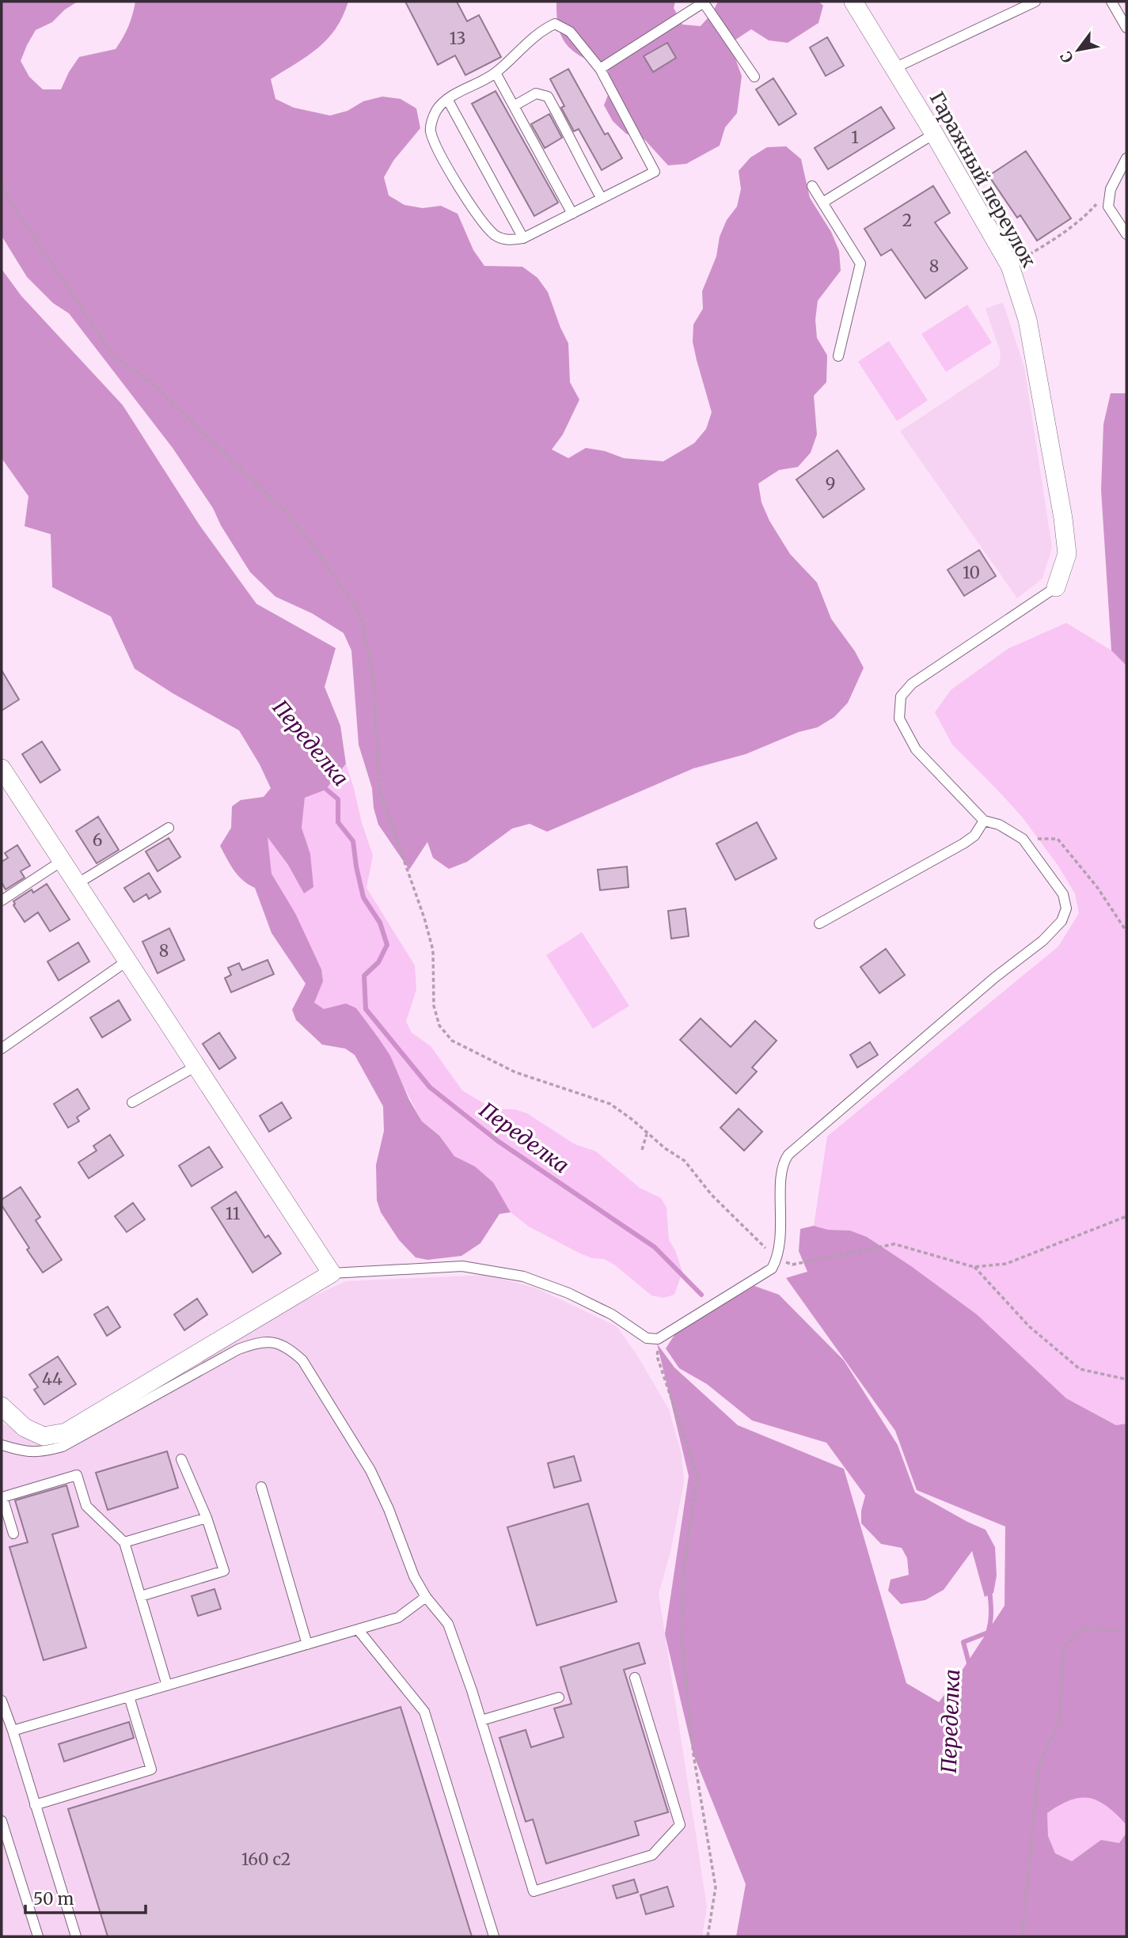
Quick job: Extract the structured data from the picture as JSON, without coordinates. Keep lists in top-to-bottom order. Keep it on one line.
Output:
{"streets":{"street":["Гаражный переулок"]},"water":["Переделка"],"house_numbers":["13","1","2","8","9","10","6","8","11","44","160 с2"],"scale_bar":"50 m","north":"bottom left"}
